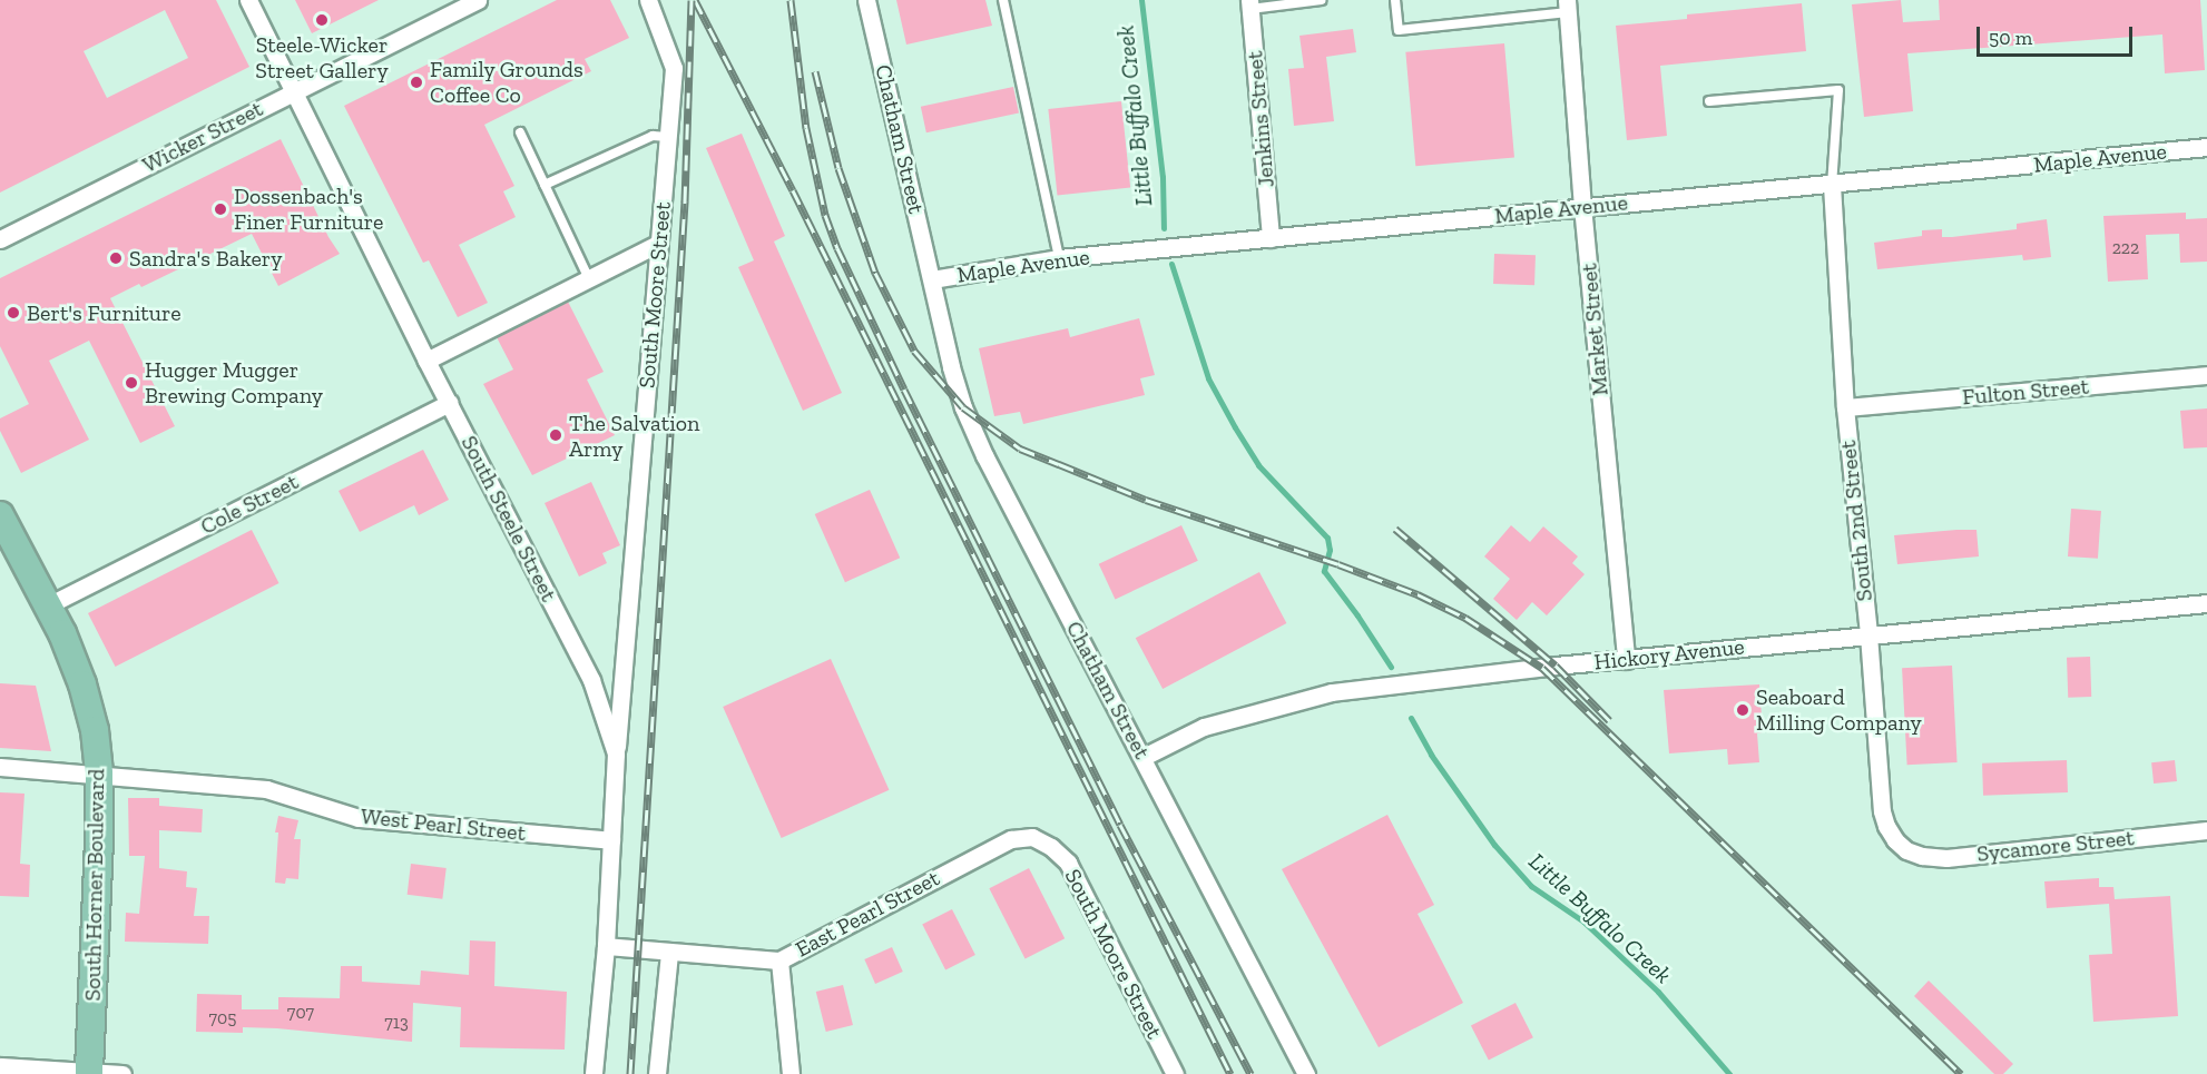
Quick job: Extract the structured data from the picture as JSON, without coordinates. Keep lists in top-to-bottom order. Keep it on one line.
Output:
{"streets":{"main road":["South Horner Boulevard"],"street":["Jenkins Street","Wicker Street","Chatham Street","Maple Avenue","South Moore Street","Market Street","Fulton Street","Cole Street","South Steele Street","South 2nd Street","Hickory Avenue","West Pearl Street","Sycamore Street","East Pearl Street"]},"crossings":[["Jenkins Street","Maple Avenue"],["Wicker Street","South Steele Street"],["Chatham Street","Maple Avenue"],["Chatham Street","Hickory Avenue"],["Maple Avenue","Market Street"],["Maple Avenue","South 2nd Street"],["South Moore Street","South Steele Street"],["South Moore Street","East Pearl Street"],["Market Street","Hickory Avenue"],["Fulton Street","South 2nd Street"],["Cole Street","South Steele Street"],["Cole Street","South Horner Boulevard"],["South Steele Street","West Pearl Street"],["South Steele Street","East Pearl Street"],["South 2nd Street","Hickory Avenue"],["South 2nd Street","Sycamore Street"],["West Pearl Street","South Horner Boulevard"]],"water":["Little Buffalo Creek"],"places":["Steele-Wicker Street Gallery","Family Grounds Coffee Co","Dossenbach's Finer Furniture","Sandra's Bakery","Bert's Furniture","Hugger Mugger Brewing Company","The Salvation Army","Seaboard Milling Company"],"house_numbers":["222","707","705","713"],"scale_bar":"50 m"}
